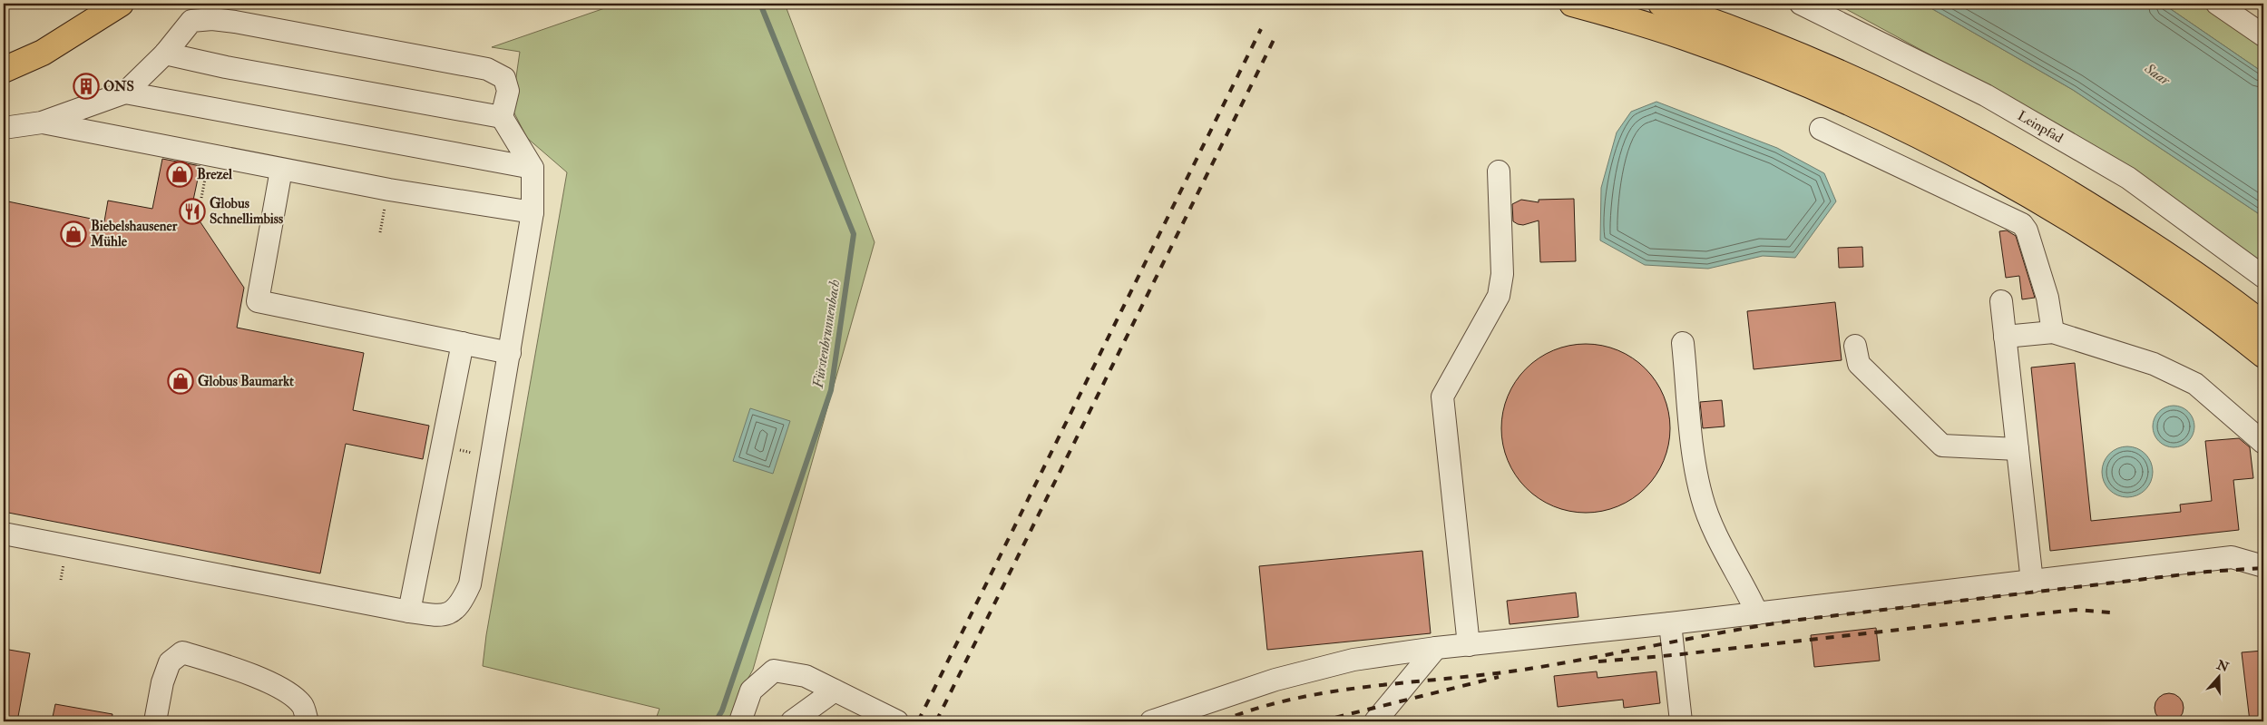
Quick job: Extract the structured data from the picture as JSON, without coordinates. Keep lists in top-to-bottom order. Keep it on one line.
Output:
{"streets":{"lane":["Leinpfad"]},"water":["Saar","Fürstenbrunnenbach"],"places":{"building":["ONS"],"shop":["Brezel","Biebelshausener Mühle","Globus Baumarkt"],"restaurant":["Globus Schnellimbiss"]},"north":"top"}
